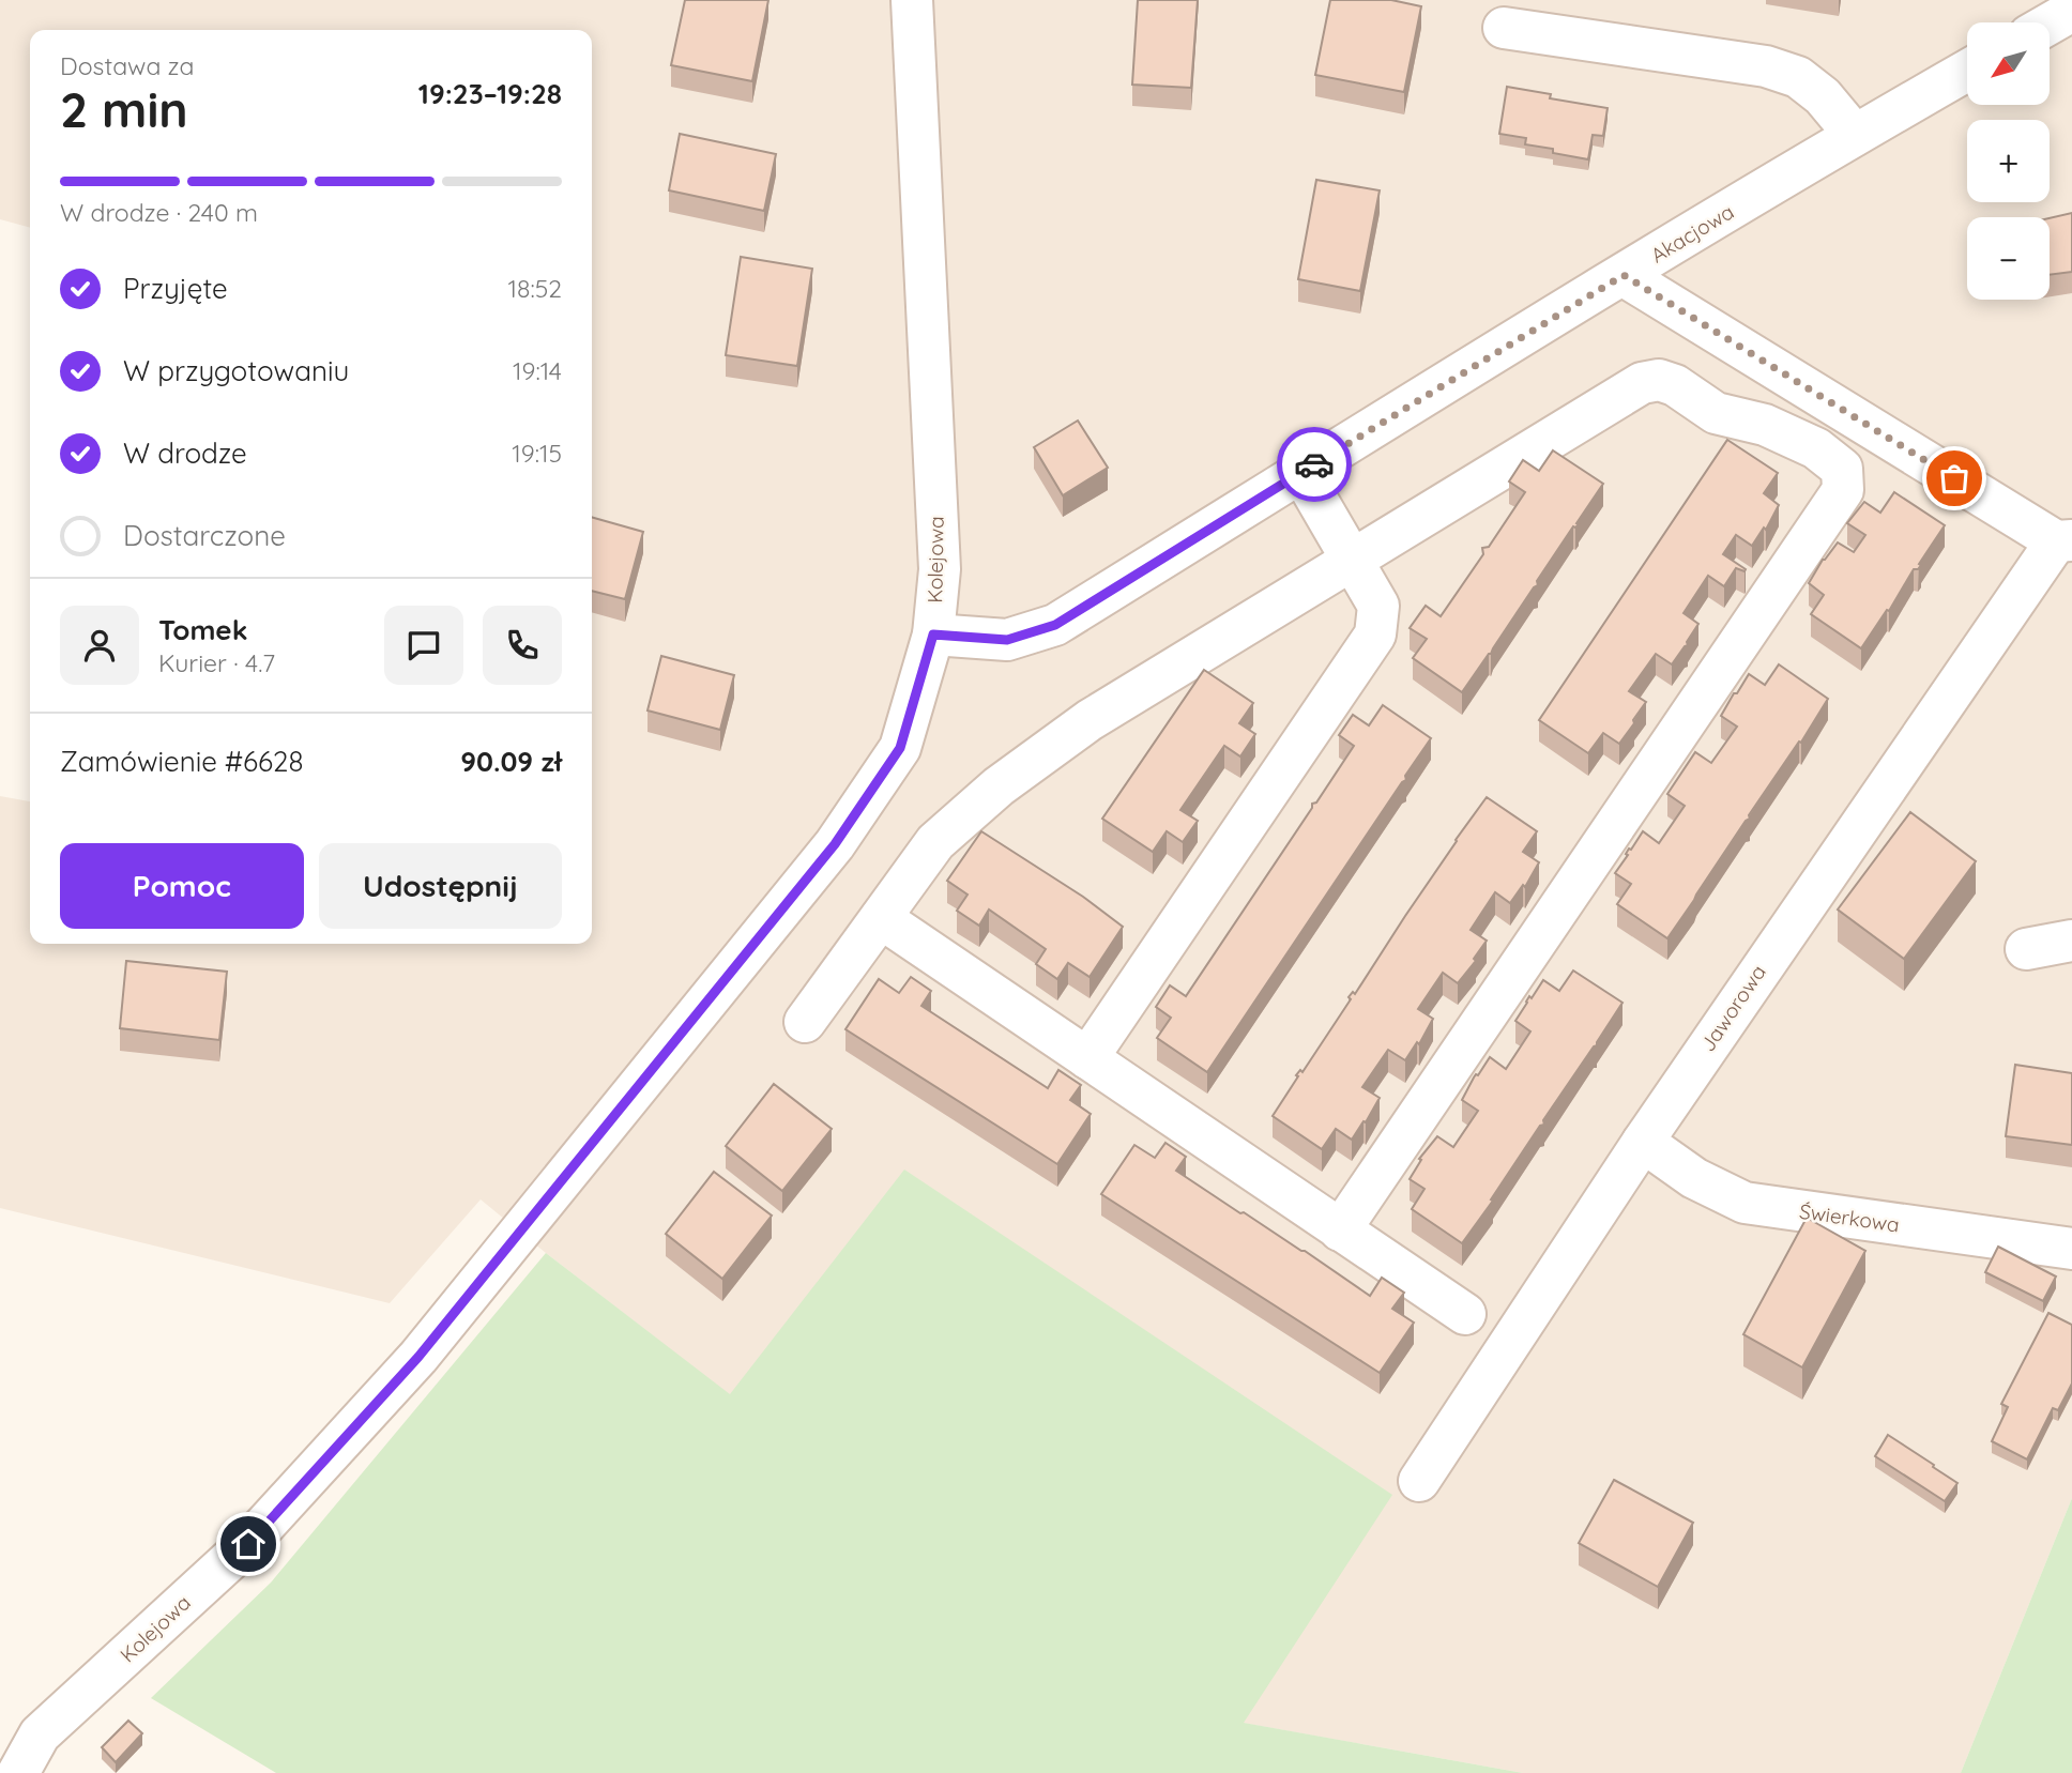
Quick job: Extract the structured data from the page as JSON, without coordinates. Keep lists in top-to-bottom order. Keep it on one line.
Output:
{"streets":{"street":["Akacjowa","Kolejowa","Jaworowa","Świerkowa"]},"crossings":[["Akacjowa","Kolejowa"],["Jaworowa","Świerkowa"]],"north":"bottom left","page":{"map_buttons":["+","−"],"heading":["2 min","Dostawa za","19:23–19:28"],"panel":["Tomek","Kurier · 4.7","Zamówienie #6628","90.09 zł"],"bar":"W drodze · 240 m","list":[["Przyjęte","18:52"],["W przygotowaniu","19:14"],["W drodze","19:15"],"Dostarczone"],"buttons":["Pomoc","Udostępnij"]}}
